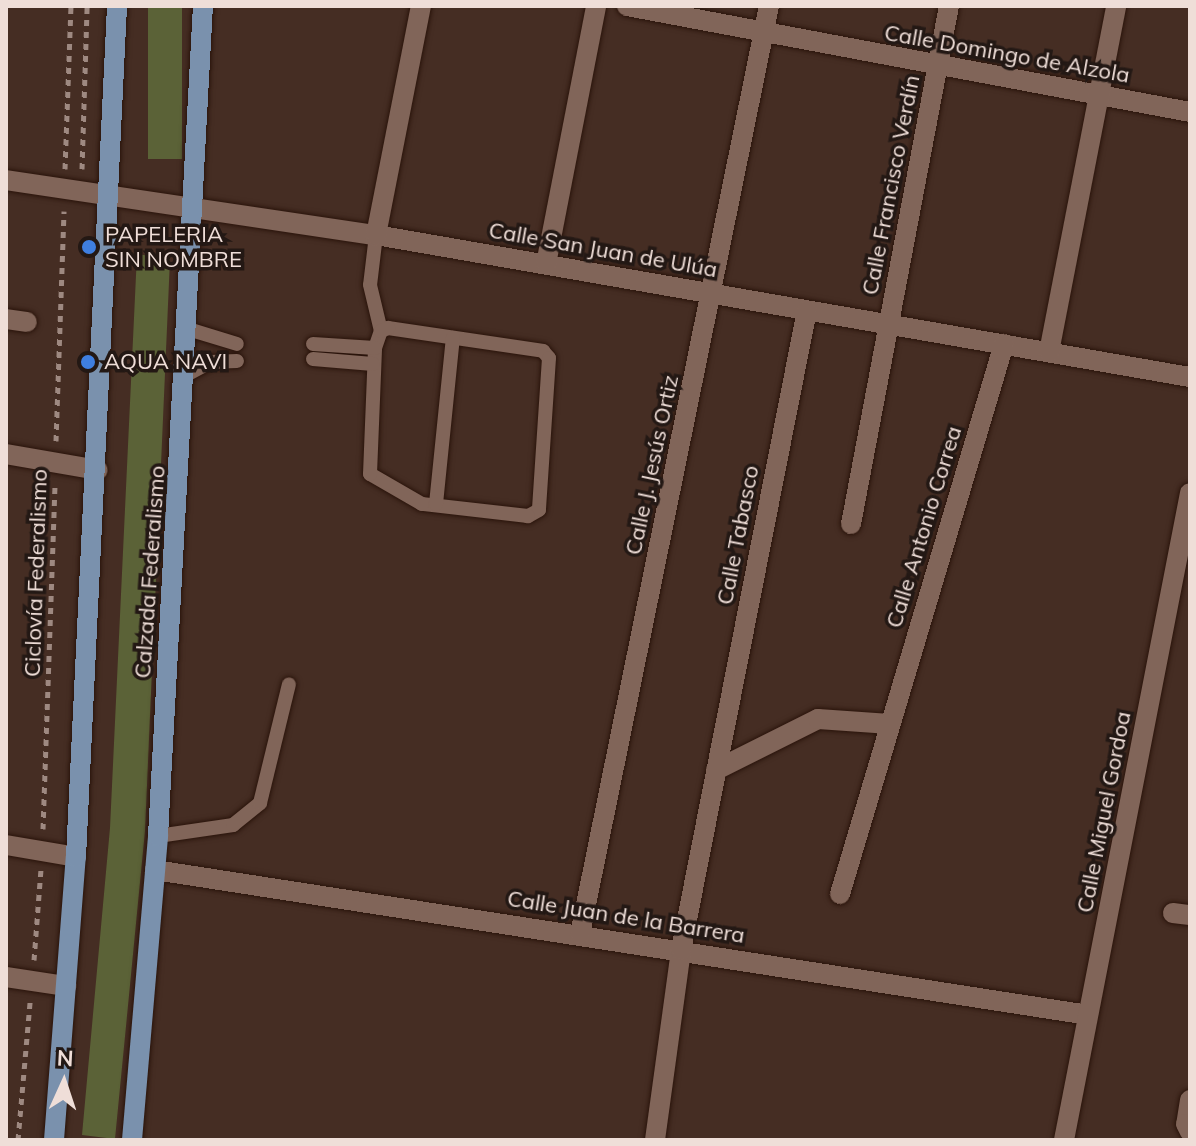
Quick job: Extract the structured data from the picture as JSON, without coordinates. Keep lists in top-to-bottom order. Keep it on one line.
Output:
{"streets":{"main road":["Calzada Federalismo"],"street":["Calle Domingo de Alzola","Calle Francisco Verdín","Calle San Juan de Ulúa","Calle J. Jesús Ortiz","Calle Antonio Correa","Calle Tabasco","Calle Miguel Gordoa","Calle Juan de la Barrera"],"path":["Ciclovía Federalismo"]},"crossings":[["Calle Domingo de Alzola","Calle Francisco Verdín"],["Calle Domingo de Alzola","Calle J. Jesús Ortiz"],["Calle Francisco Verdín","Calle San Juan de Ulúa"],["Calle San Juan de Ulúa","Calle J. Jesús Ortiz"],["Calle San Juan de Ulúa","Calle Antonio Correa"],["Calle San Juan de Ulúa","Calle Tabasco"],["Calle San Juan de Ulúa","Calzada Federalismo"],["Calle San Juan de Ulúa","Ciclovía Federalismo"],["Calle J. Jesús Ortiz","Calle Juan de la Barrera"],["Calle Tabasco","Calle Juan de la Barrera"],["Calzada Federalismo","Calle Juan de la Barrera"],["Calle Miguel Gordoa","Calle Juan de la Barrera"]],"places":["PAPELERIA SIN NOMBRE","AQUA NAVI"],"north":"top"}
